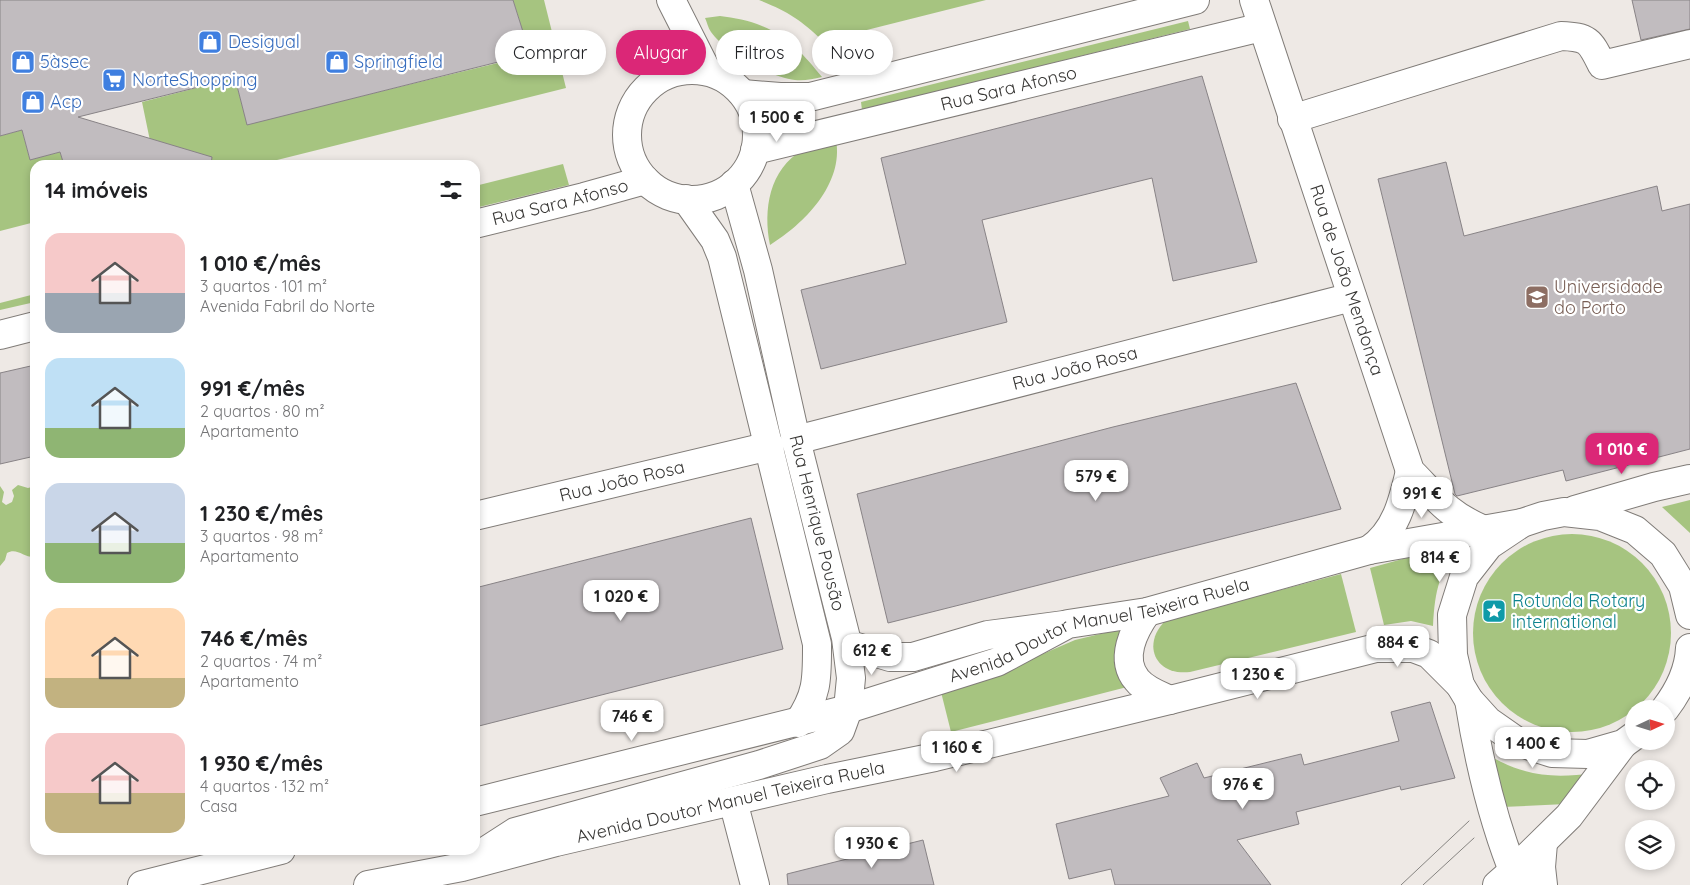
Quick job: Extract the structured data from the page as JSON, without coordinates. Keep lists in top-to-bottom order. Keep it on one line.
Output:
{"streets":{"street":["Rua Sara Afonso","Rua de João Mendonça","Rua João Rosa","Rua Henrique Pousão","Avenida Doutor Manuel Teixeira Ruela"]},"crossings":[["Rua Sara Afonso","Rua de João Mendonça"],["Rua Sara Afonso","Rua Henrique Pousão"],["Rua de João Mendonça","Rua João Rosa"],["Rua de João Mendonça","Avenida Doutor Manuel Teixeira Ruela"],["Rua João Rosa","Rua Henrique Pousão"],["Rua Henrique Pousão","Avenida Doutor Manuel Teixeira Ruela"]],"places":{"shop":["Desigual","5àsec","Springfield","Acp"],"supermarket":["NorteShopping"],"school or university":["Universidade do Porto"],"place":["Rotunda Rotary international"]},"north":"right","page":{"chip":["Comprar","Alugar","Filtros","Novo"],"price":["1 500 €","1 010 €","579 €","991 €","814 €","1 020 €","884 €","612 €","1 230 €","746 €","1 400 €","1 160 €","976 €","1 930 €"],"heading":"14 imóveis","list":[{"name":"1 010 €/mês","note":"3 quartos · 101 m² · Avenida Fabril do Norte"},{"name":"991 €/mês","note":"2 quartos · 80 m² · Apartamento"},{"name":"1 230 €/mês","note":"3 quartos · 98 m² · Apartamento"},{"name":"746 €/mês","note":"2 quartos · 74 m² · Apartamento"},{"name":"1 930 €/mês","note":"4 quartos · 132 m² · Casa"}]}}
